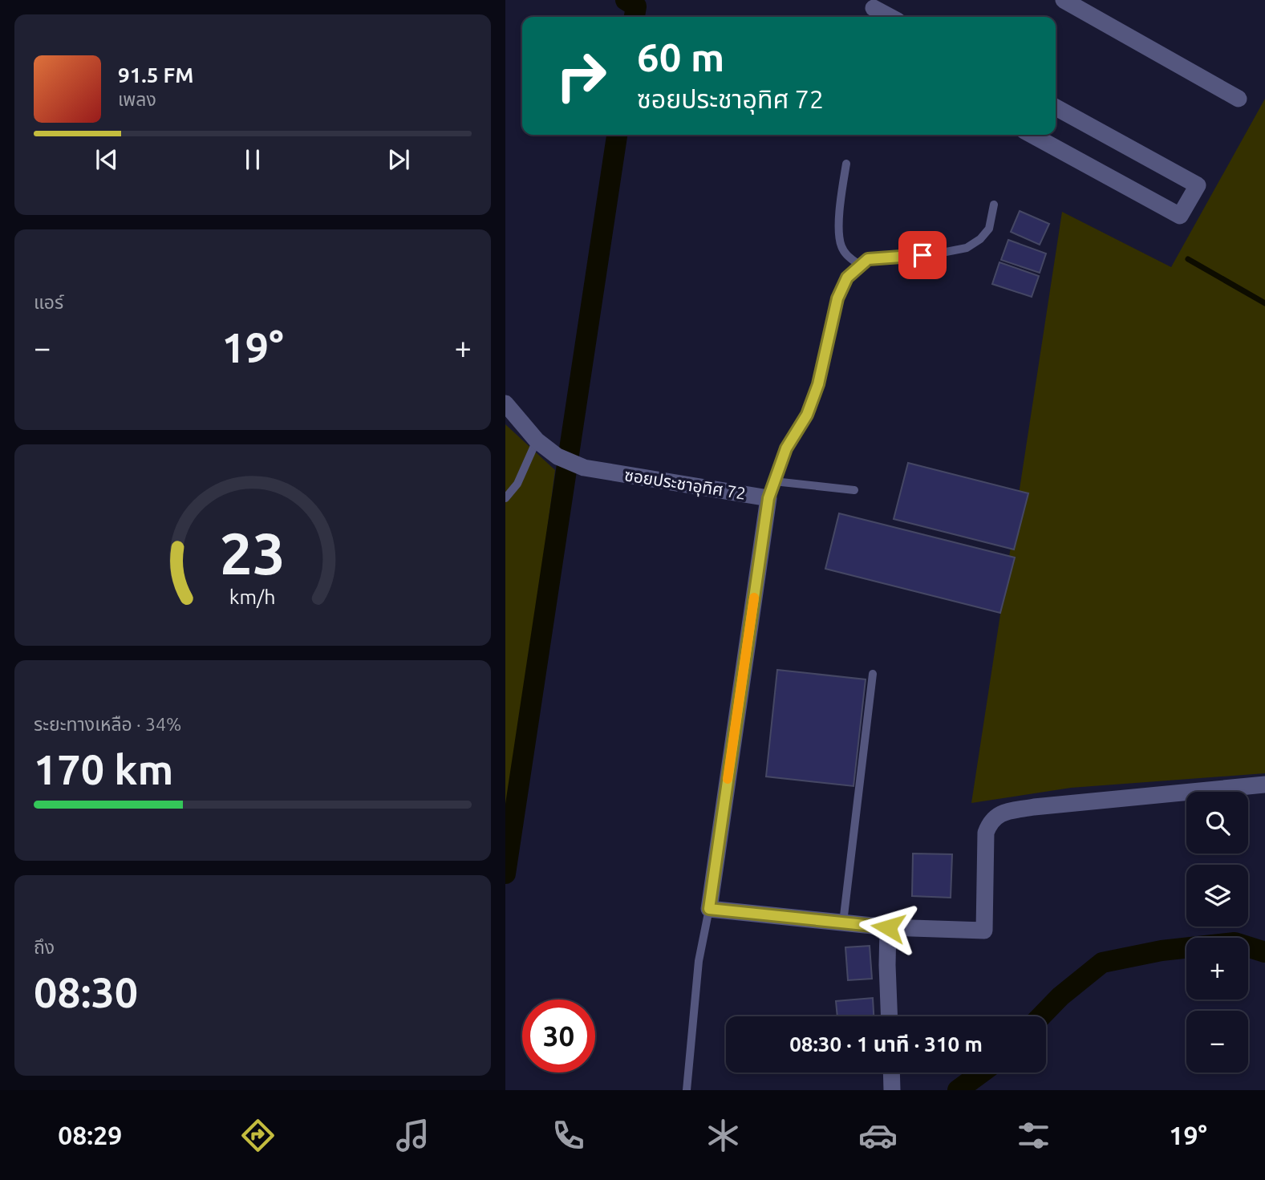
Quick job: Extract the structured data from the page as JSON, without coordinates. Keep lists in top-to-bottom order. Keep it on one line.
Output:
{"streets":{"street":["ซอยประชาอุทิศ 72"]},"page":{"turn":["60 m","ซอยประชาอุทิศ 72"],"song":["91.5 FM","เพลง"],"tile":["แอร์",["ระยะทางเหลือ · 34%","170 km"],["ถึง","08:30"]],"heat":["−","19°","+"],"map_buttons":["+","−"],"limit":"30","trip":"08:30 · 1 นาที · 310 m","tabs":["08:29","19°"],"gauge":["23","km/h"]}}
